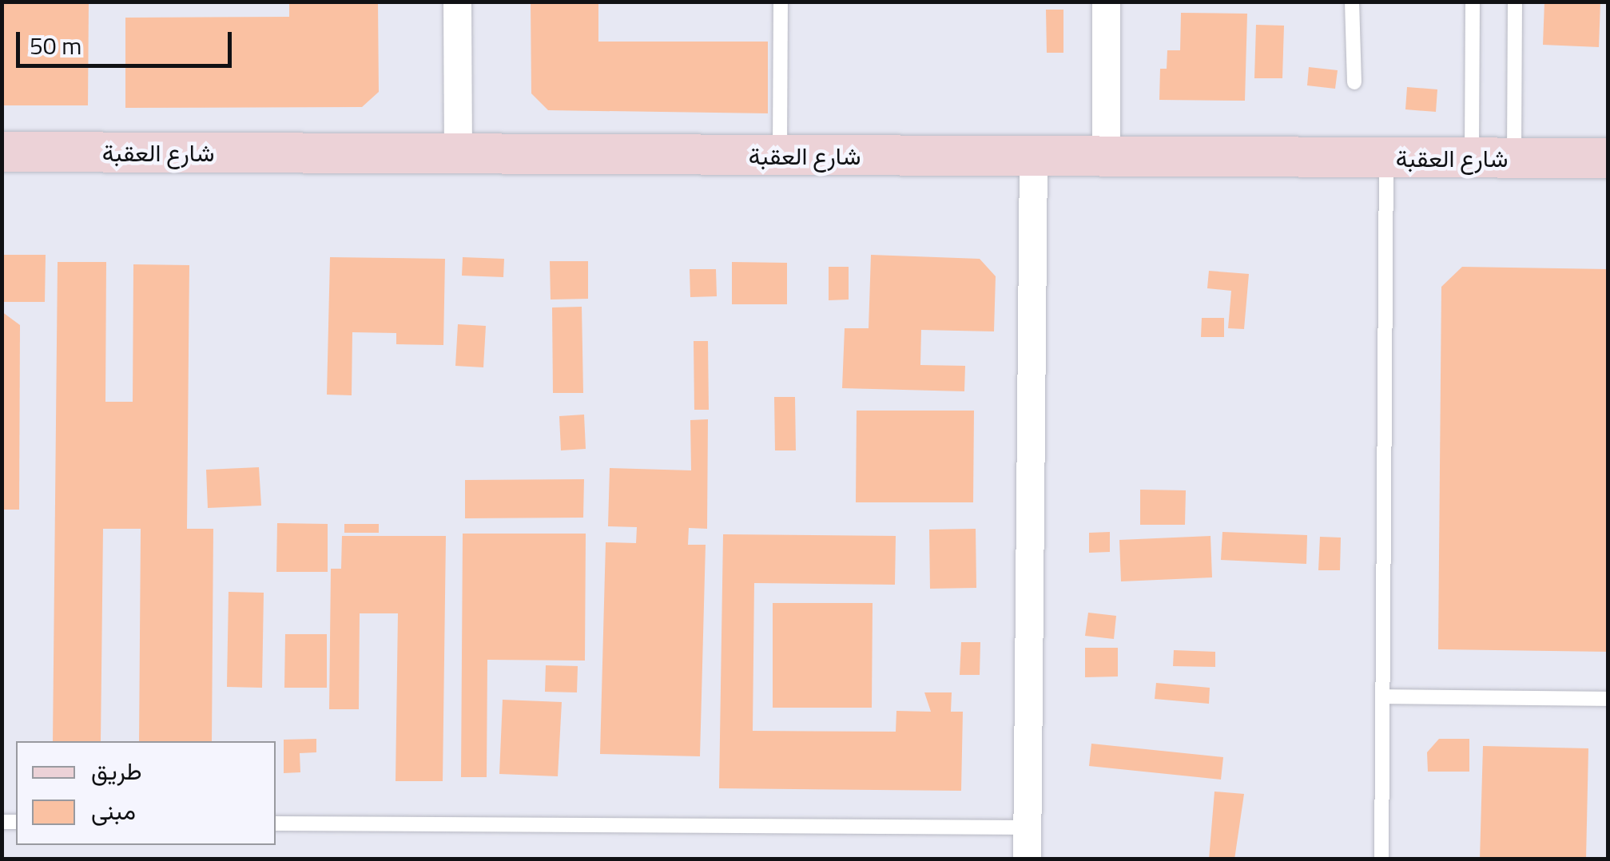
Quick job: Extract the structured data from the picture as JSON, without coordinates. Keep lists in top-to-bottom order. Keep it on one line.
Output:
{"streets":{"street":["شارع العقبة"]},"legend":["طريق","مبنى"],"scale_bar":"50 m"}
